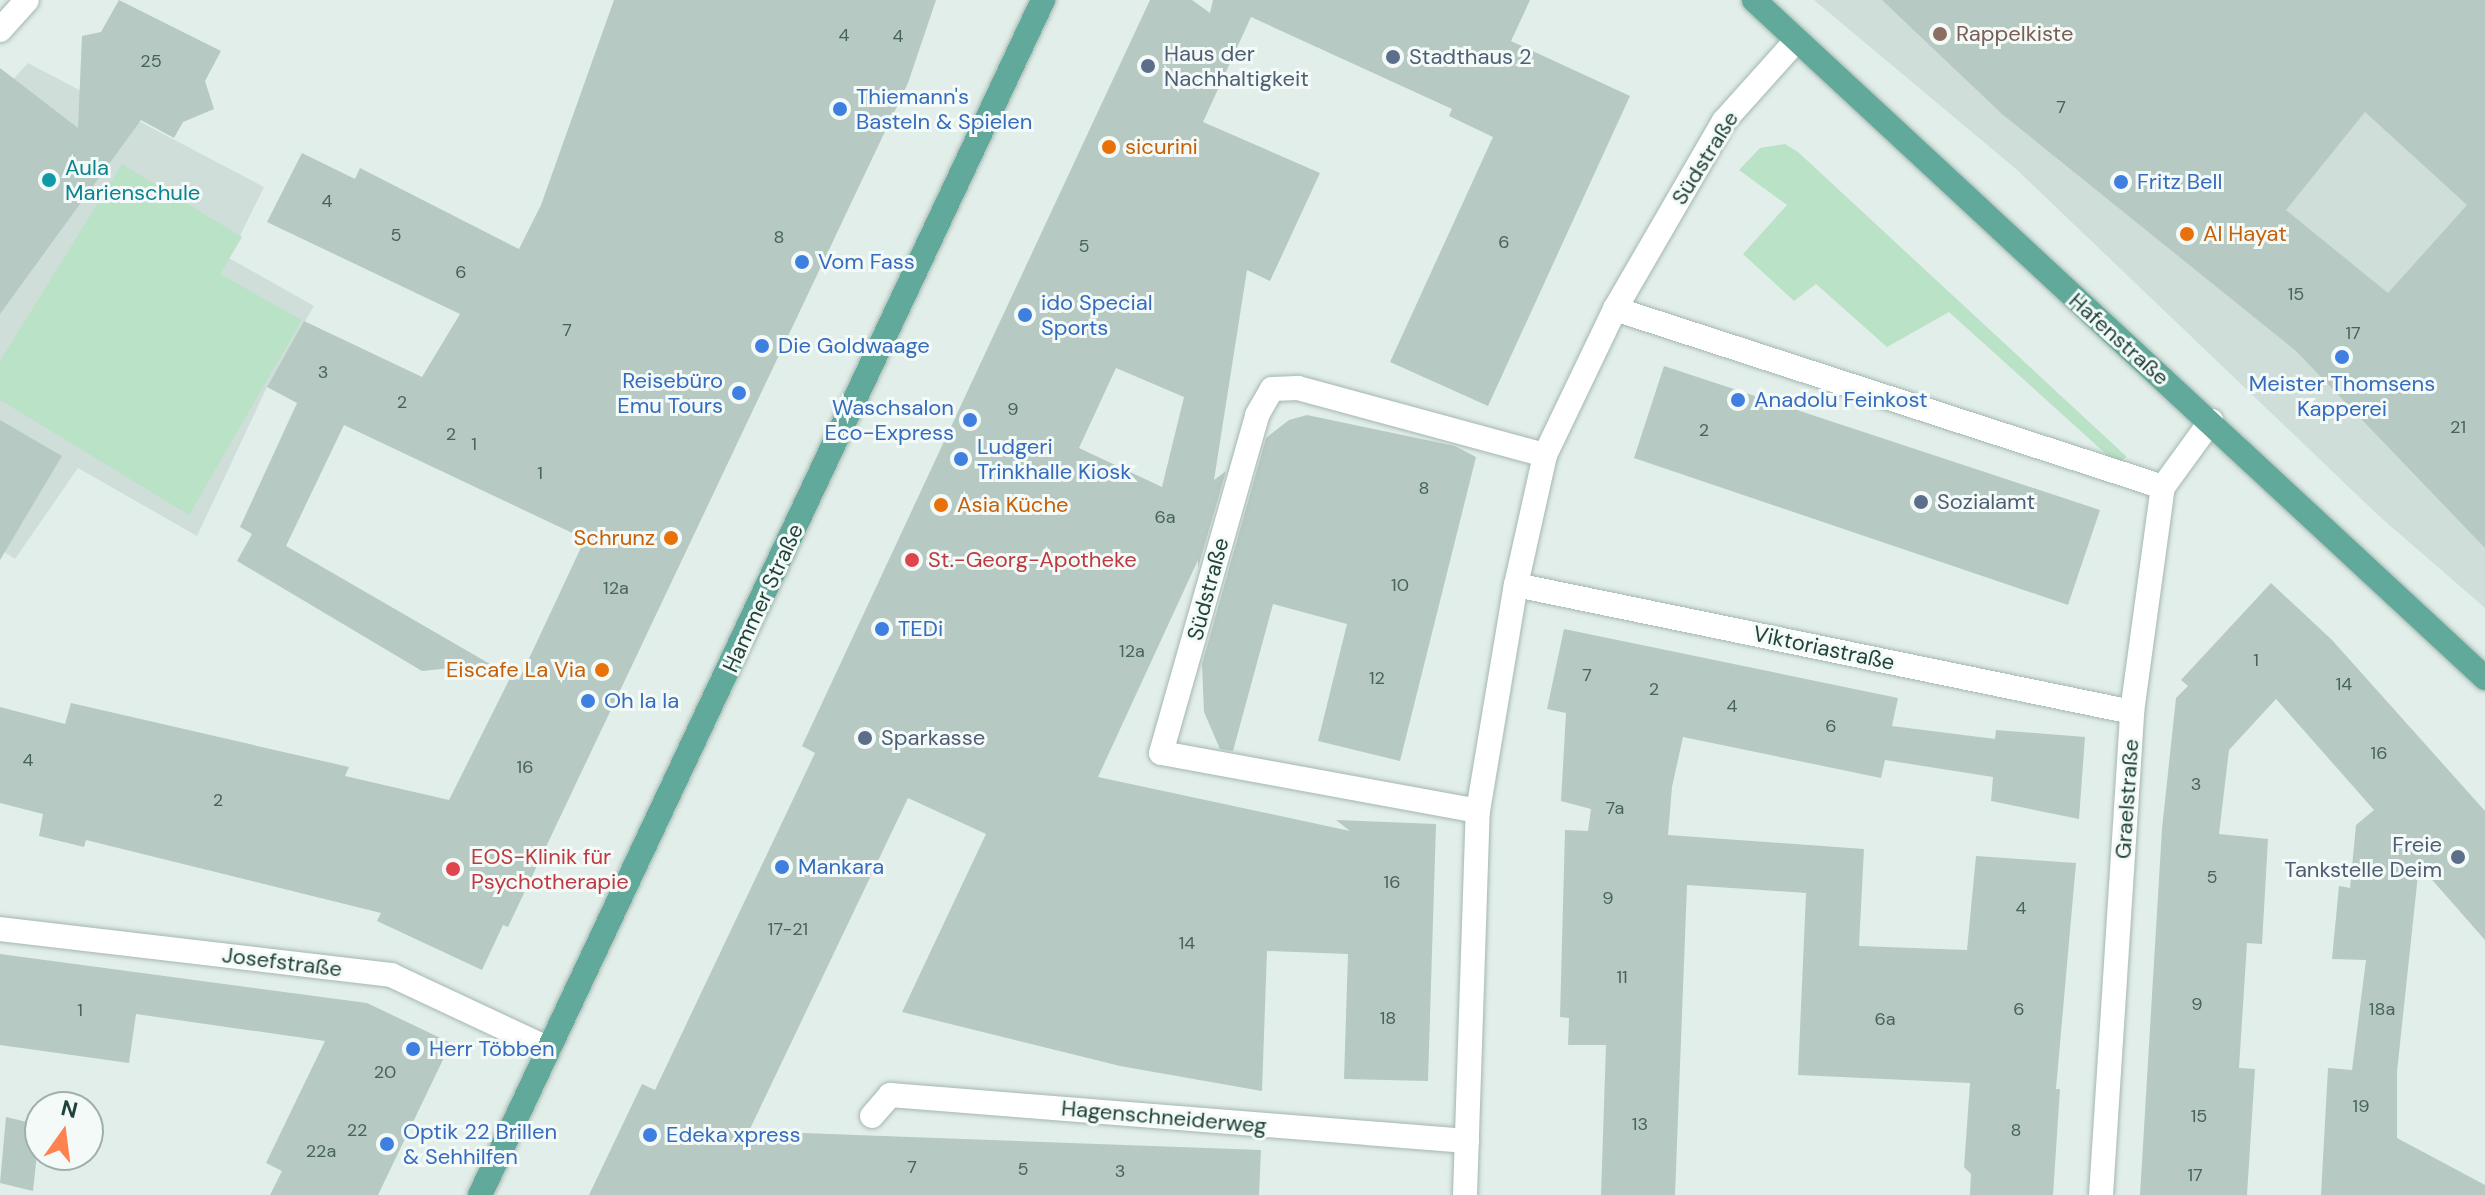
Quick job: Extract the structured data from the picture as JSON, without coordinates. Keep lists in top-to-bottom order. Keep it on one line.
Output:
{"streets":{"main road":["Hafenstraße","Hammer Straße"],"street":["Südstraße","Viktoriastraße","Graelstraße","Josefstraße","Hagenschneiderweg"]},"crossings":[["Südstraße","Hafenstraße"],["Südstraße","Viktoriastraße"],["Südstraße","Hagenschneiderweg"],["Hafenstraße","Graelstraße"],["Hammer Straße","Josefstraße"],["Viktoriastraße","Graelstraße"]],"places":["Rappelkiste","Stadthaus 2","Haus der Nachhaltigkeit","Thiemann's Basteln & Spielen","sicurini","Aula Marienschule","Fritz Bell","Al Hayat","Vom Fass","ido Special Sports","Die Goldwaage","Meister Thomsens Kapperei","Reisebüro Emu Tours","Anadolu Feinkost","Waschsalon Eco-Express","Ludgeri Trinkhalle Kiosk","Sozialamt","Asia Küche","Schrunz","St.-Georg-Apotheke","TEDi","Eiscafe La Via","Oh la la","Sparkasse","Freie Tankstelle Deim","Mankara","EOS-Klinik für Psychotherapie","Herr Többen","Edeka xpress","Optik 22 Brillen & Sehhilfen"],"house_numbers":["4","4","25","7","4","5","8","6","5","6","15","7","17","3","2","9","21","2","2","1","1","8","6a","10","12a","12a","1","7","12","14","2","4","6","16","4","16","3","2","7a","5","16","9","4","17-21","14","11","9","6","18a","1","18","6a","20","19","15","13","22","8","22a","7","5","3","17"],"north":"top"}
